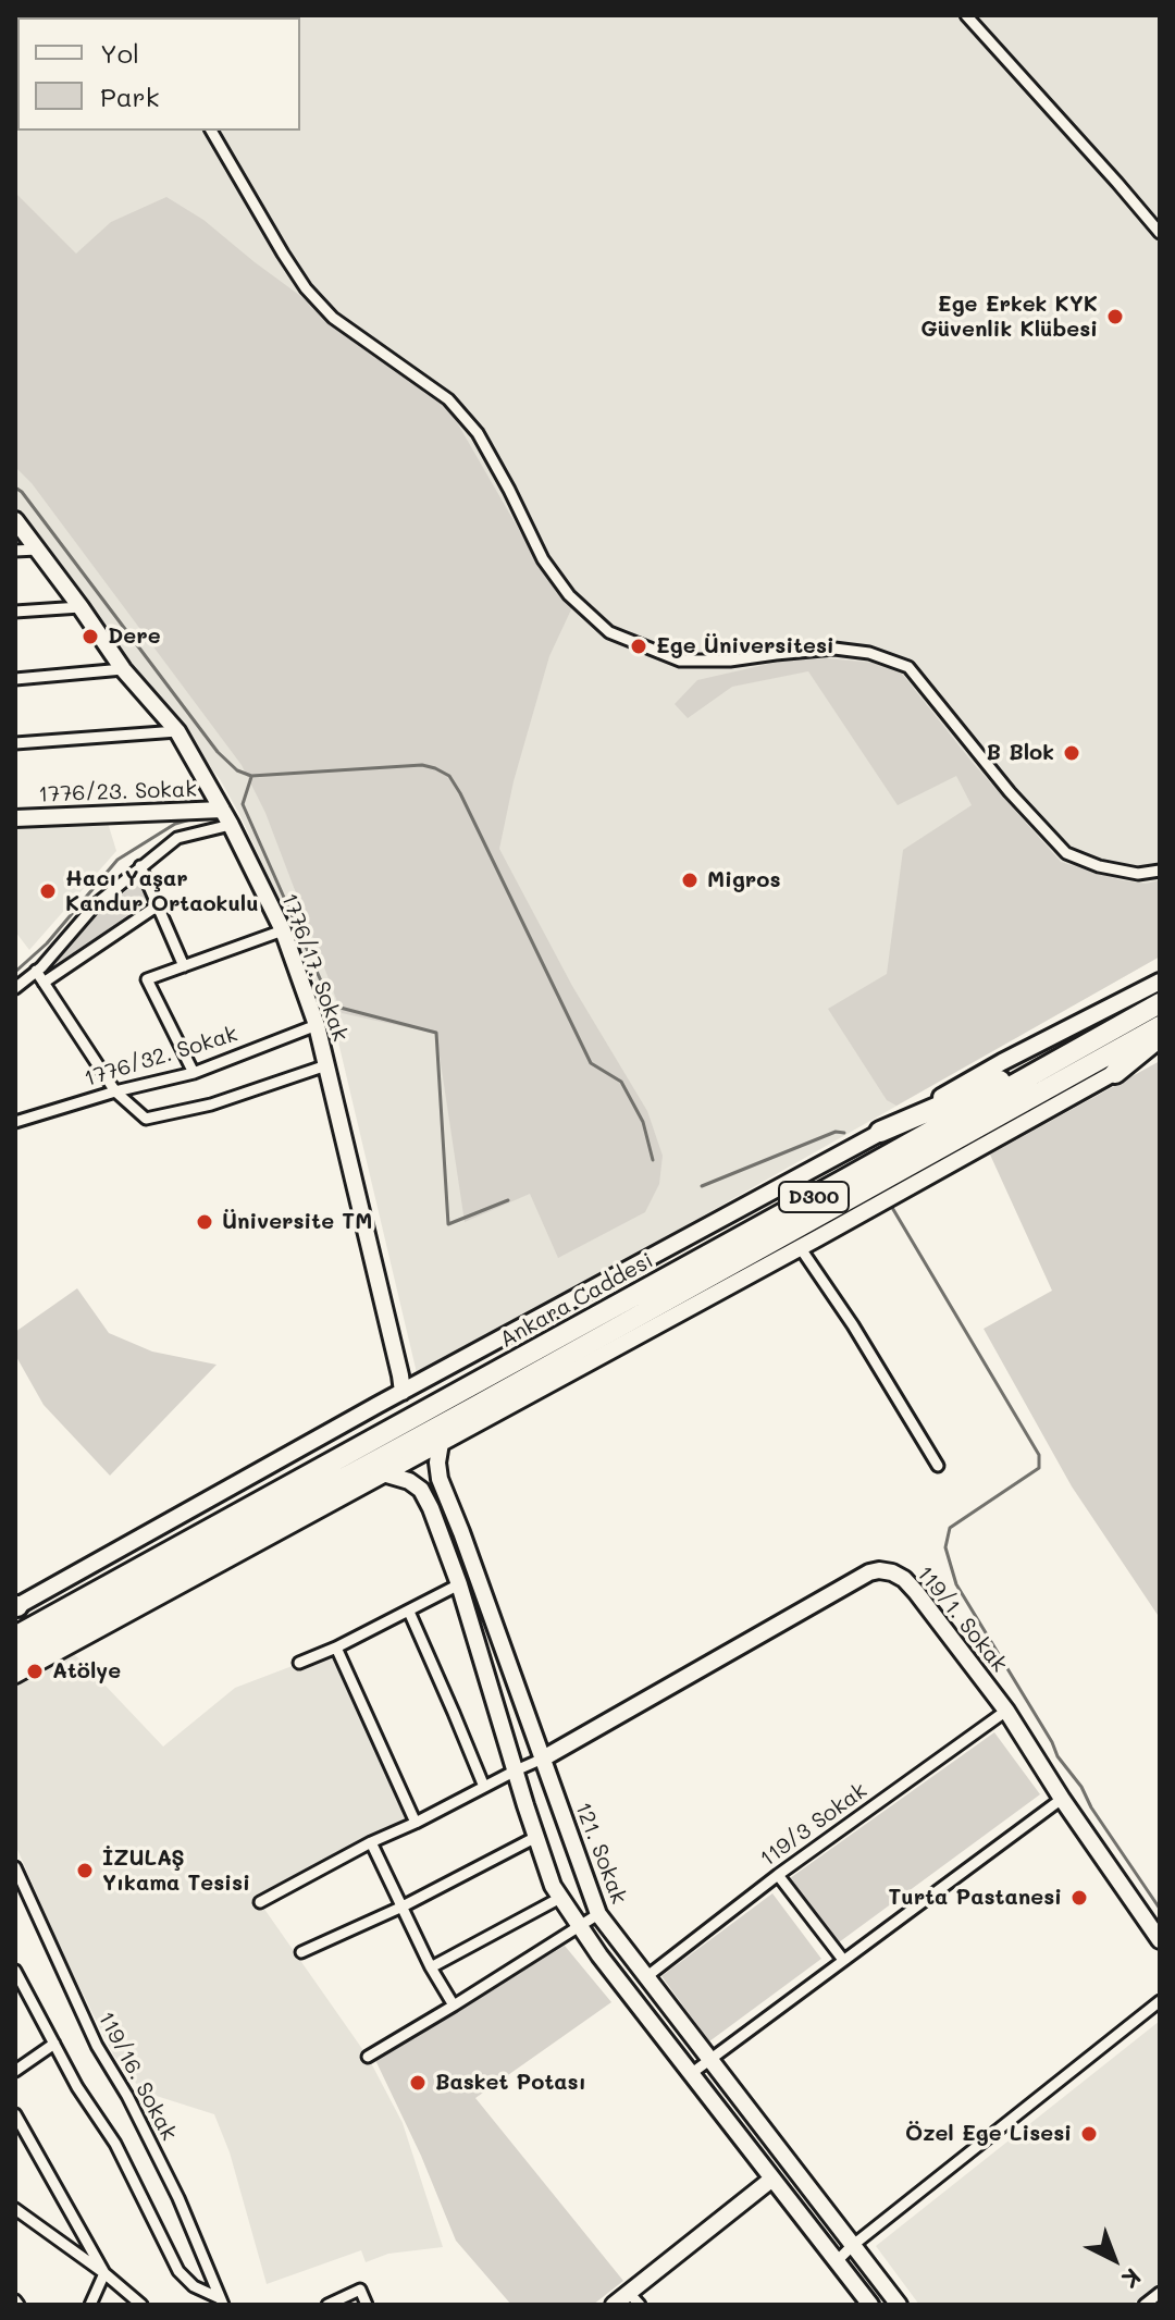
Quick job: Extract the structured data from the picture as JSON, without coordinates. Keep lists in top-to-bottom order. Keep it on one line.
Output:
{"streets":{"highway":["D300","Ankara Caddesi"],"street":["1776/23. Sokak","1776/17. Sokak","1776/32. Sokak","119/1. Sokak","119/3 Sokak","121. Sokak","119/16. Sokak"]},"crossings":[["1776/23. Sokak","1776/17. Sokak"],["1776/17. Sokak","1776/32. Sokak"],["1776/17. Sokak","Ankara Caddesi"],["119/1. Sokak","119/3 Sokak"],["119/1. Sokak","121. Sokak"],["119/3 Sokak","121. Sokak"]],"places":["Ege Erkek KYK Güvenlik Klübesi","Dere","Ege Üniversitesi","B Blok","Migros","Hacı Yaşar Kandur Ortaokulu","Üniversite TM","Atölye","İZULAŞ Yıkama Tesisi","Turta Pastanesi","Basket Potası","Özel Ege Lisesi"],"legend":["Yol","Park"],"north":"bottom right"}
